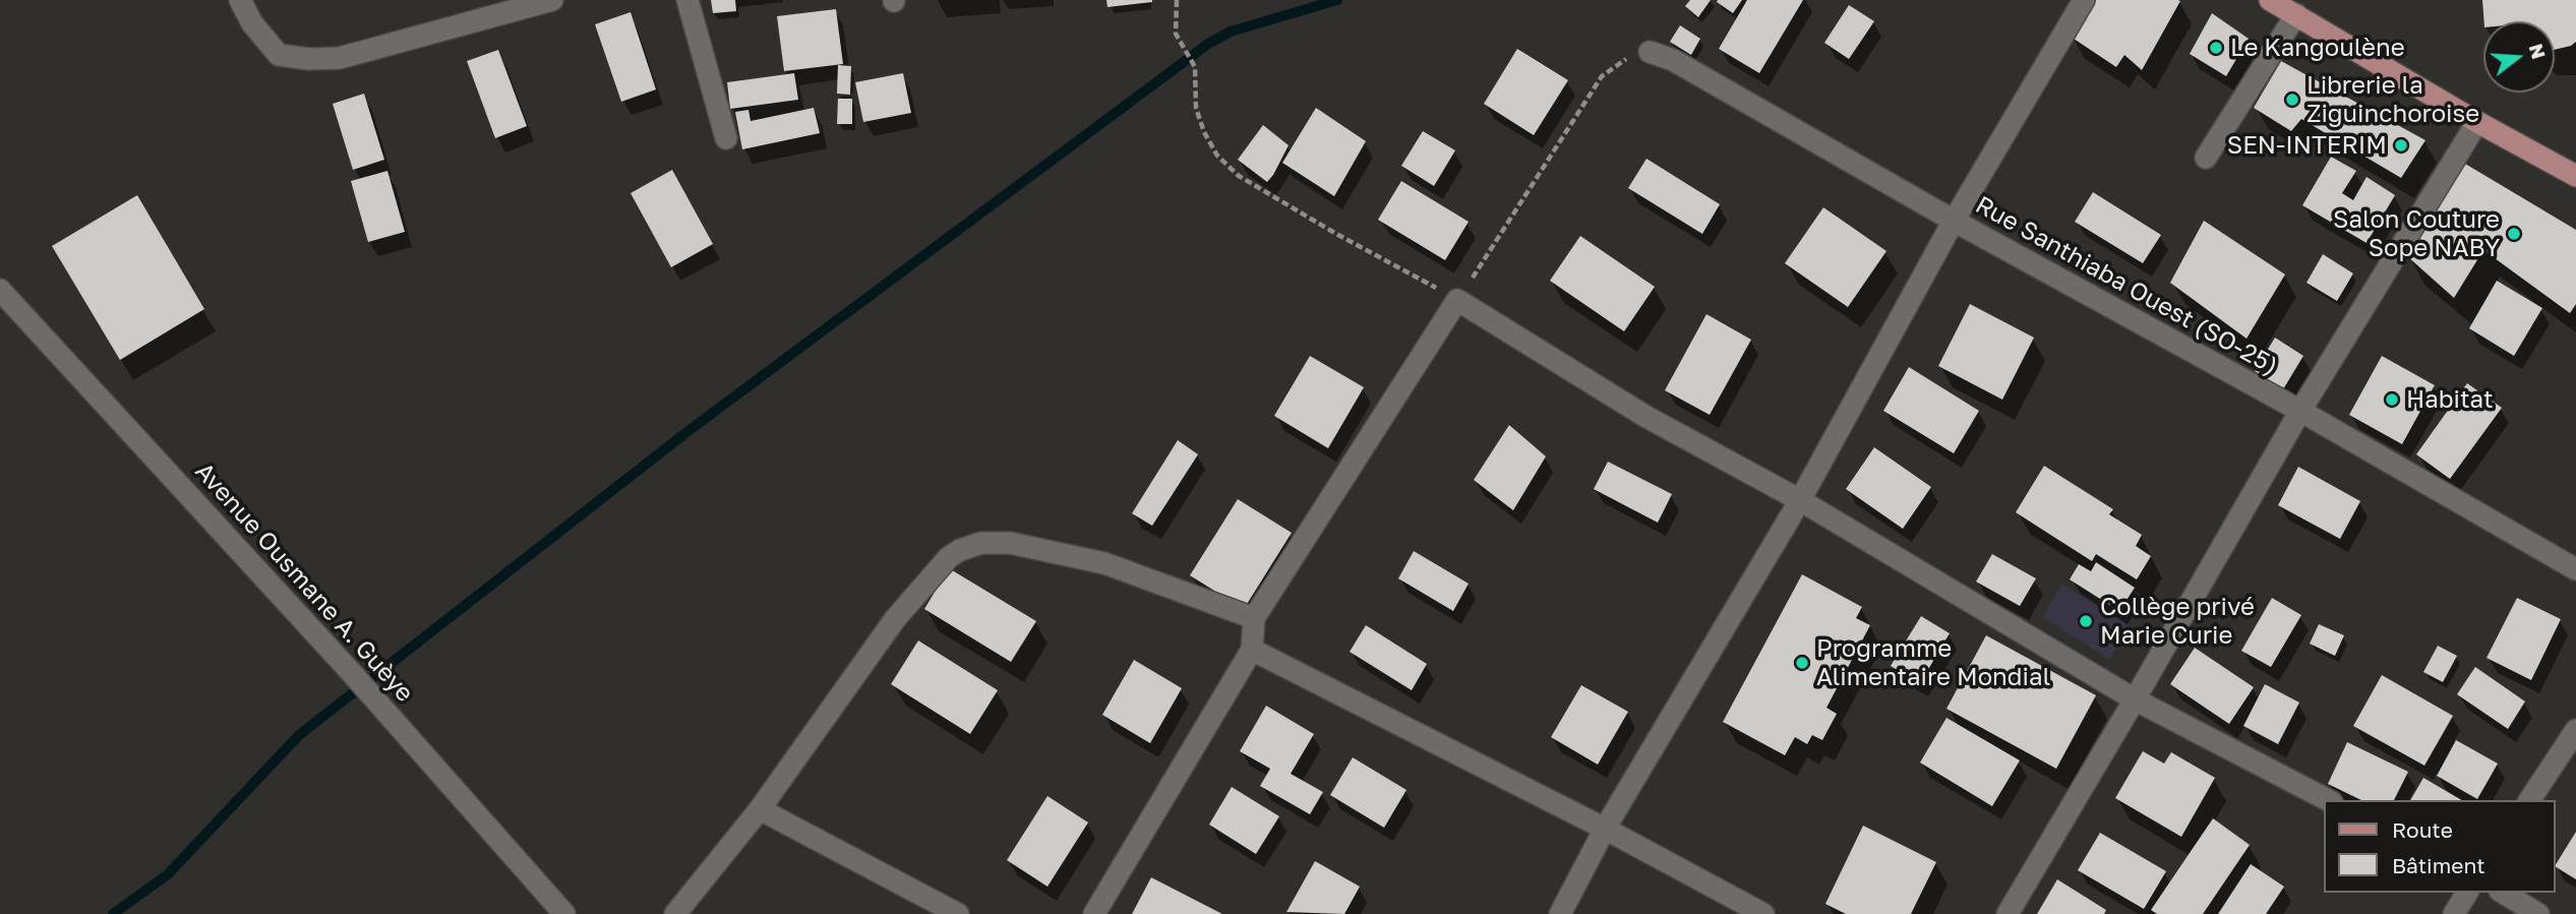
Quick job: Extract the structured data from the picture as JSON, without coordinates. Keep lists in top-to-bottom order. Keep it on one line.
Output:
{"streets":{"street":["Rue Santhiaba Ouest (SO-25)","Avenue Ousmane A. Guèye"]},"places":["Le Kangoulène","Librerie la Ziguinchoroise","SEN-INTERIM","Salon Couture Sope NABY","Habitat","Collège privé Marie Curie","Programme Alimentaire Mondial"],"legend":["Route","Bâtiment"],"north":"right"}
